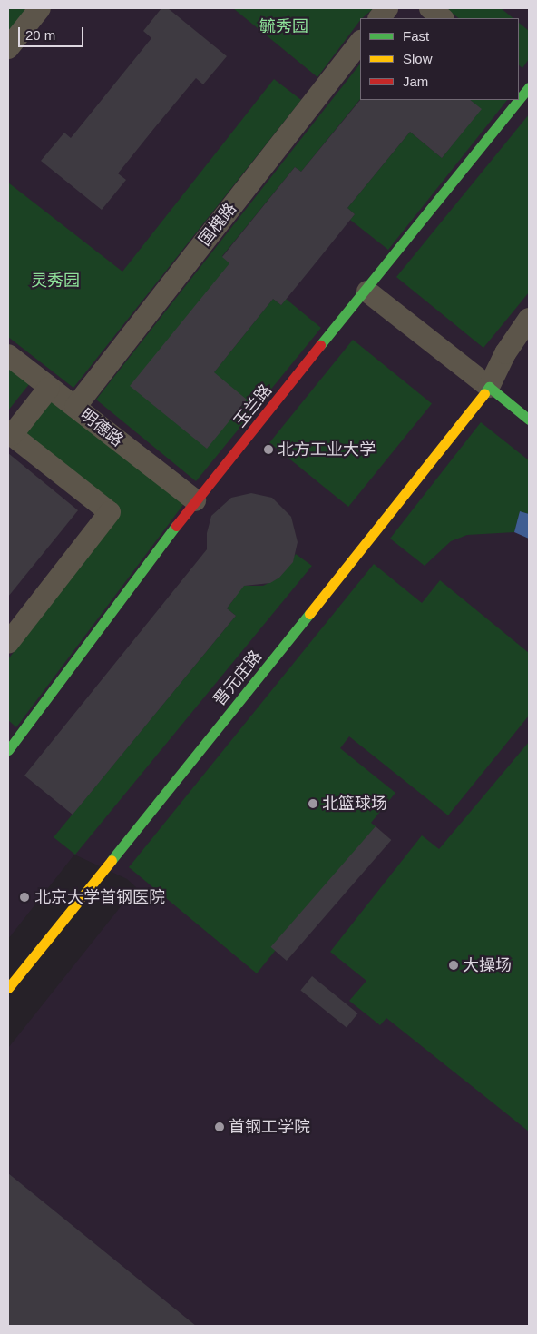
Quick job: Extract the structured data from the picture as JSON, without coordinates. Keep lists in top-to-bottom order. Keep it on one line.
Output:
{"streets":{"street":["国槐路","玉兰路","明德路","晋元庄路"]},"crossings":[["国槐路","明德路"],["玉兰路","明德路"]],"parks":["毓秀园","灵秀园"],"places":["北方工业大学","北篮球场","北京大学首钢医院","大操场","首钢工学院"],"legend":["Fast","Slow","Jam"],"scale_bar":"20 m"}
